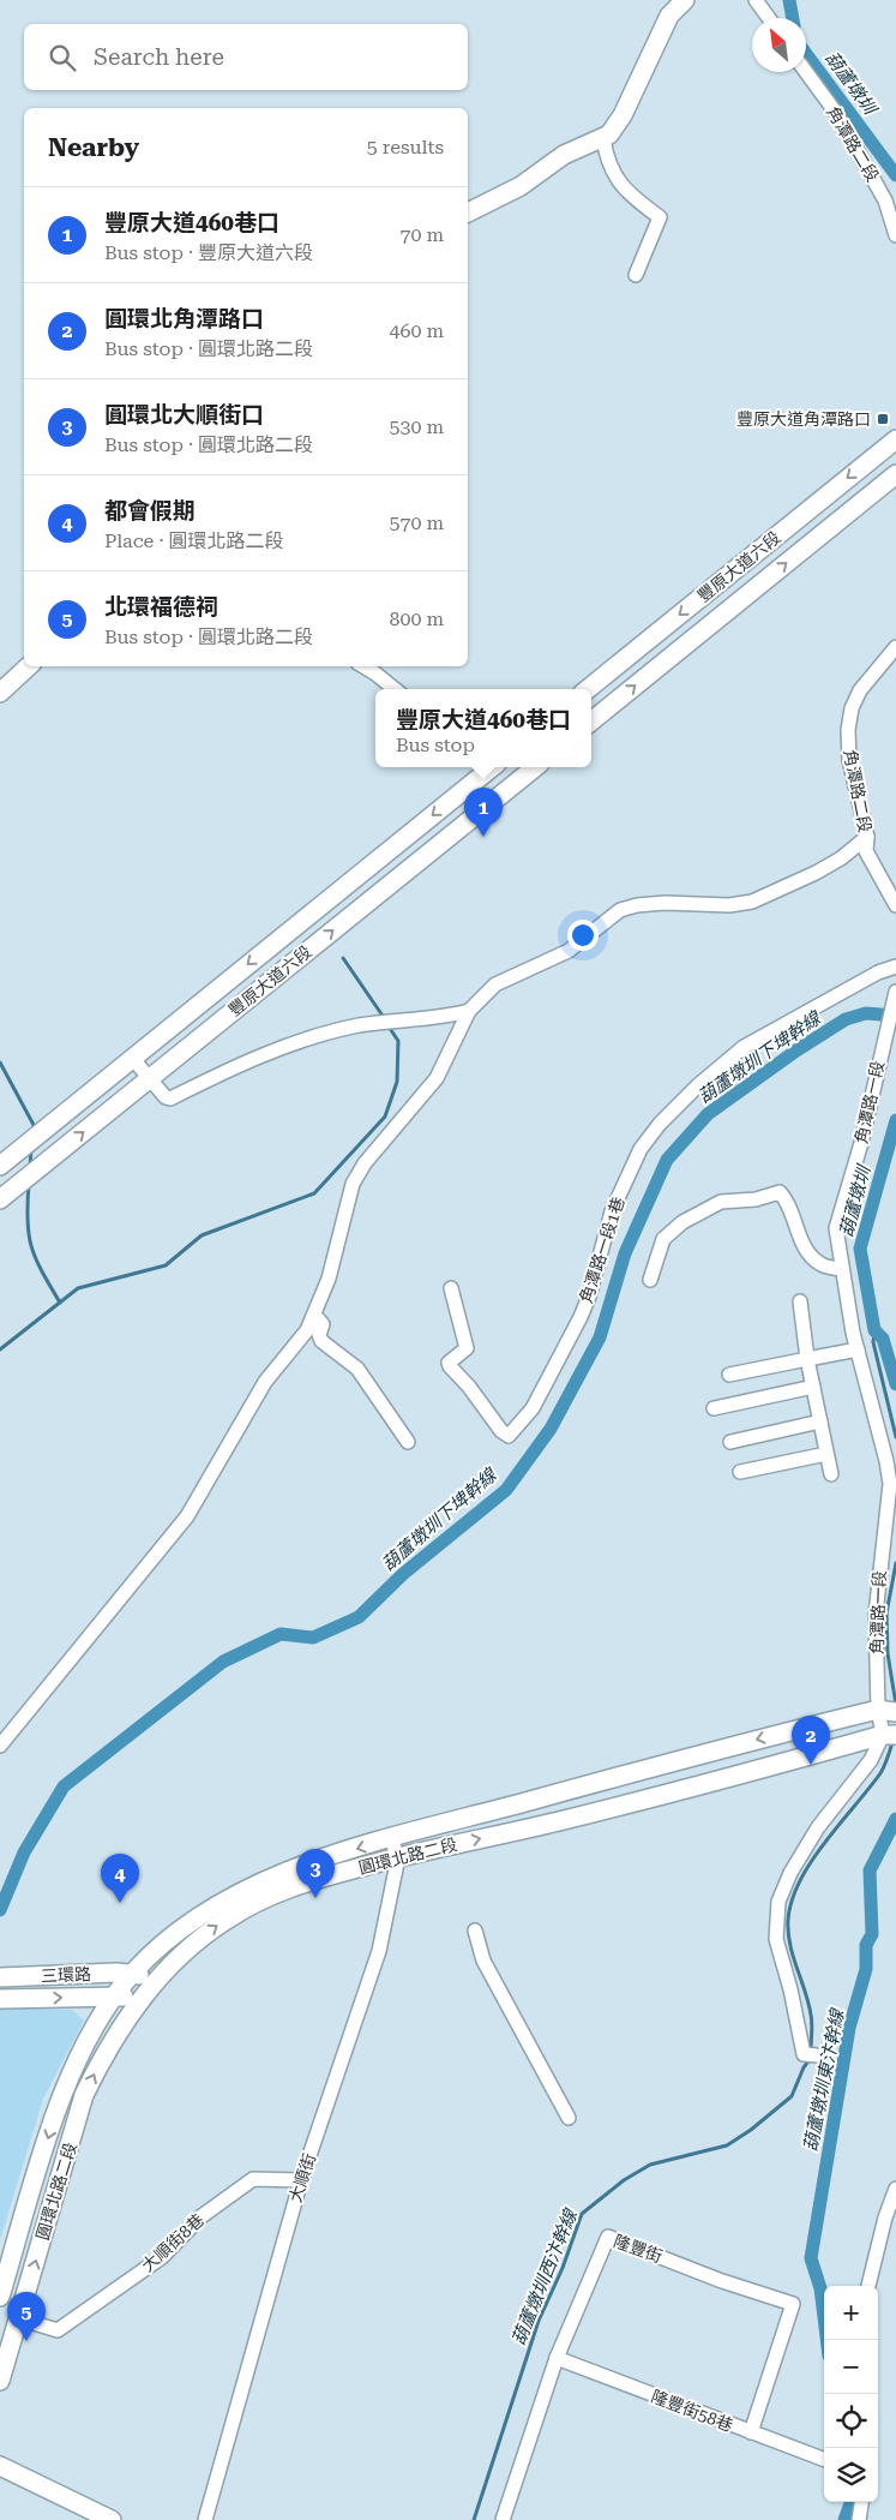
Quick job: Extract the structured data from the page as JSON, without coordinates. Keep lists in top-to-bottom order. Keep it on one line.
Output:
{"streets":{"street":["角潭路二段","豐原大道六段","角潭路一段","角潭路一段1巷","圓環北路二段","三環路","大順街","大順街8巷","隆豐街","隆豐街58巷"]},"crossings":[["角潭路一段","圓環北路二段"],["圓環北路二段","三環路"],["圓環北路二段","大順街"],["圓環北路二段","大順街8巷"],["大順街","大順街8巷"],["隆豐街","隆豐街58巷"]],"water":["葫蘆墩圳","葫蘆墩圳下埤幹線","葫蘆墩圳東汴幹線","葫蘆燉圳西汴幹線"],"places":{"transit":["豐原大道角潭路口"]},"north":"top left","page":{"search":"Search here","heading":["Nearby","5 results"],"list":[{"mark":"1","name":"豐原大道460巷口","note":"Bus stop · 豐原大道六段","value":"70 m"},{"mark":"2","name":"圓環北角潭路口","note":"Bus stop · 圓環北路二段","value":"460 m"},{"mark":"3","name":"圓環北大順街口","note":"Bus stop · 圓環北路二段","value":"530 m"},{"mark":"4","name":"都會假期","note":"Place · 圓環北路二段","value":"570 m"},{"mark":"5","name":"北環福德祠","note":"Bus stop · 圓環北路二段","value":"800 m"}],"popup":["豐原大道460巷口","Bus stop"],"pins":["1","2","3","4","5"],"map_buttons":["+","−"]}}
